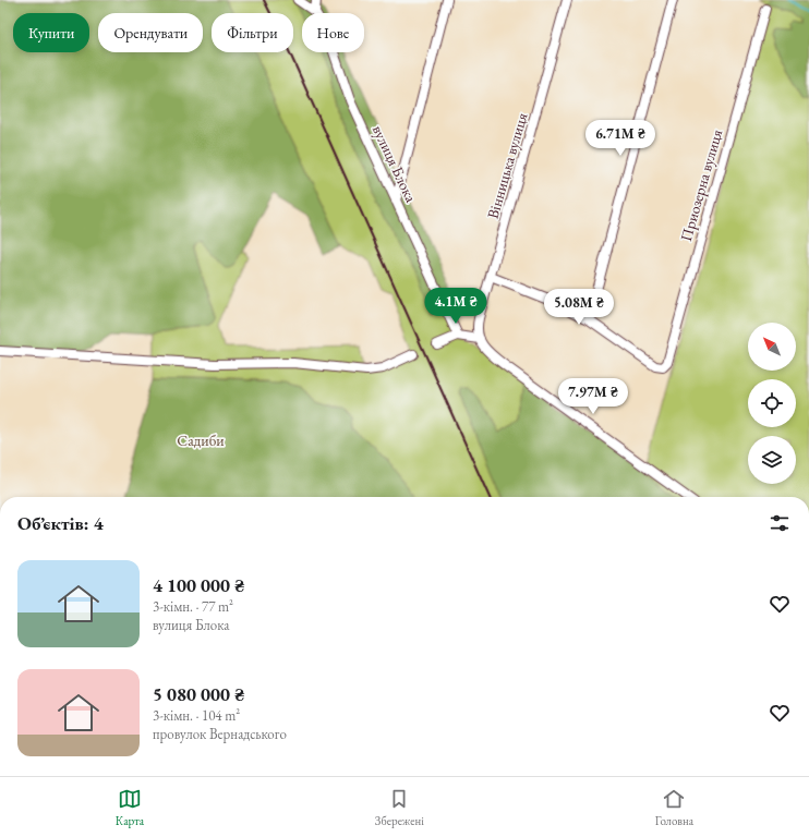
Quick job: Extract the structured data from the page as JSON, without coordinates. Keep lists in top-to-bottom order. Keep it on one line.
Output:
{"streets":{"street":["вулиця Блока","Вінницька вулиця","Приозерна вулиця"]},"parks":["Садиби"],"north":"top left","page":{"chip":["Купити","Орендувати","Фільтри","Нове"],"price":["6.71M ₴","4.1M ₴","5.08M ₴","7.97M ₴"],"heading":"Об’єктів: 4","list":[{"name":"4 100 000 ₴","note":"3-кімн. · 77 m² · вулиця Блока"},{"name":"5 080 000 ₴","note":"3-кімн. · 104 m² · провулок Вернадського"}],"tabs":["Карта","Збережені","Головна"]}}
